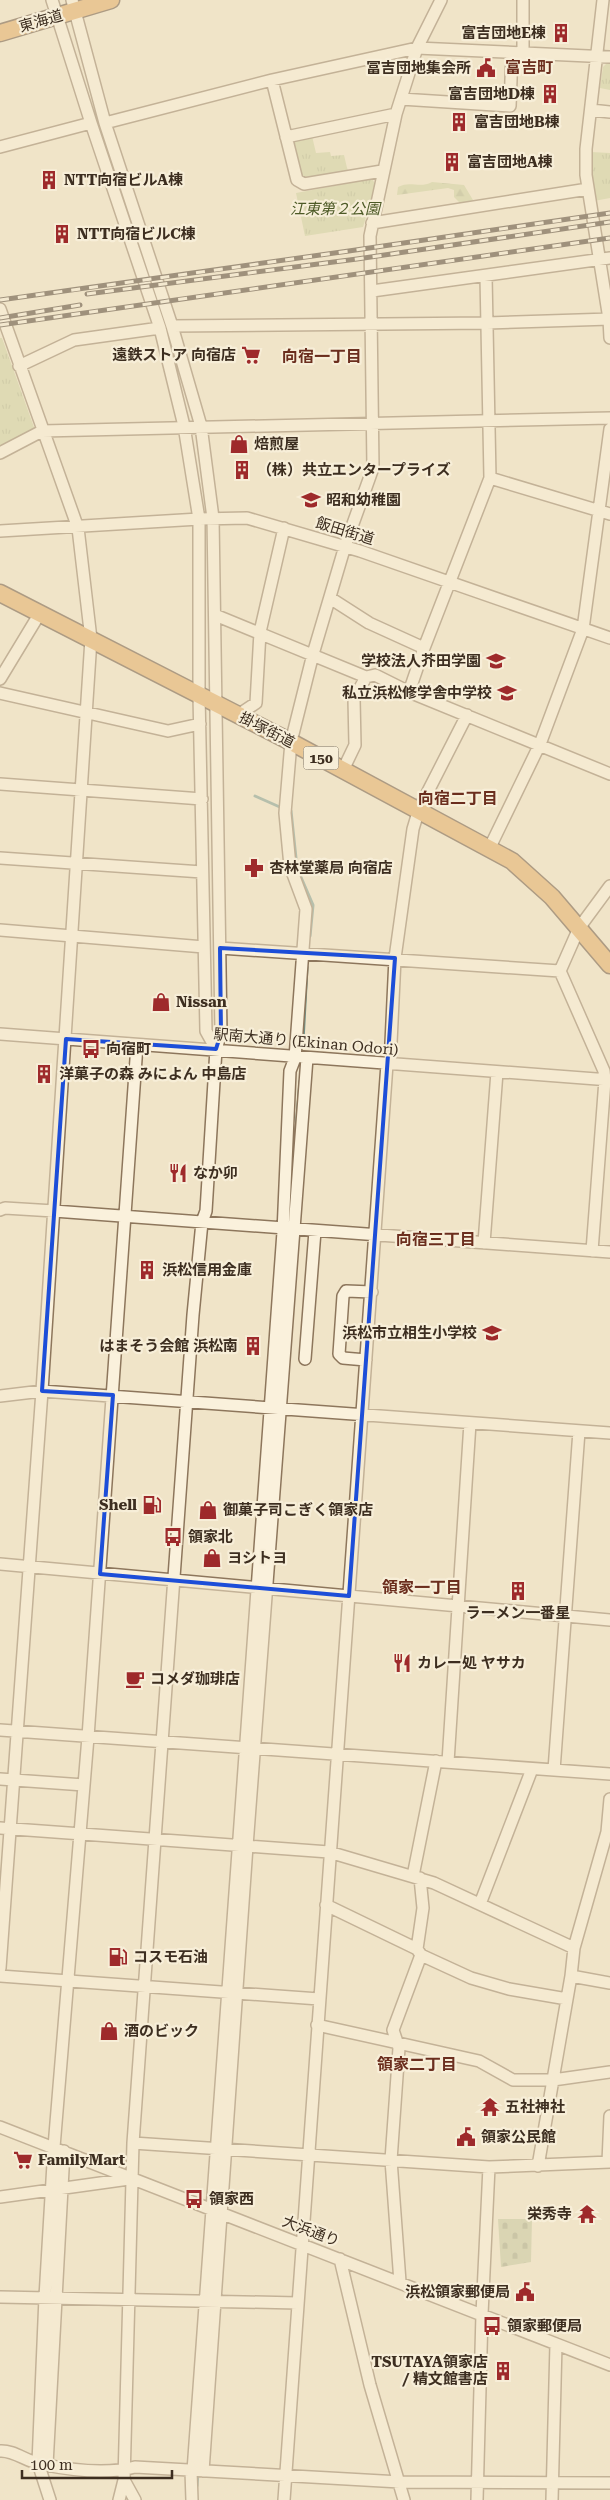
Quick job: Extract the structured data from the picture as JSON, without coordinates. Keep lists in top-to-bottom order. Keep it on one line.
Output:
{"streets":{"highway":["東海道","掛塚街道","150"],"street":["飯田街道","駅南大通り (Ekinan Odori)","大浜通り"]},"districts":["富吉町","向宿一丁目","向宿二丁目","向宿三丁目","領家一丁目","領家二丁目"],"parks":["江東第２公園"],"places":{"building":["富吉団地E棟","富吉団地D棟","富吉団地B棟","富吉団地A棟","NTT向宿ビルA棟","NTT向宿ビルC棟","（株）共立エンタープライズ","洋菓子の森 みによん 中島店","浜松信用金庫","はまそう会館 浜松南","ラーメン一番星","TSUTAYA領家店 / 精文館書店"],"public building":["冨吉団地集会所","領家公民館","浜松領家郵便局"],"supermarket":["遠鉄ストア 向宿店","FamilyMart"],"shop":["焙煎屋","Nissan","御菓子司こぎく領家店","ヨシトヨ","酒のビック"],"school or university":["昭和幼稚園","学校法人芥田学園","私立浜松修学舎中学校","浜松市立相生小学校"],"pharmacy":["杏林堂薬局 向宿店"],"bus stop":["向宿町","領家北","領家西","領家郵便局"],"restaurant":["なか卯","カレー処 ヤサカ"],"fuel station":["Shell","コスモ石油"],"cafe":["コメダ珈琲店"],"temple":["五社神社","栄秀寺"]},"scale_bar":"100 m"}
